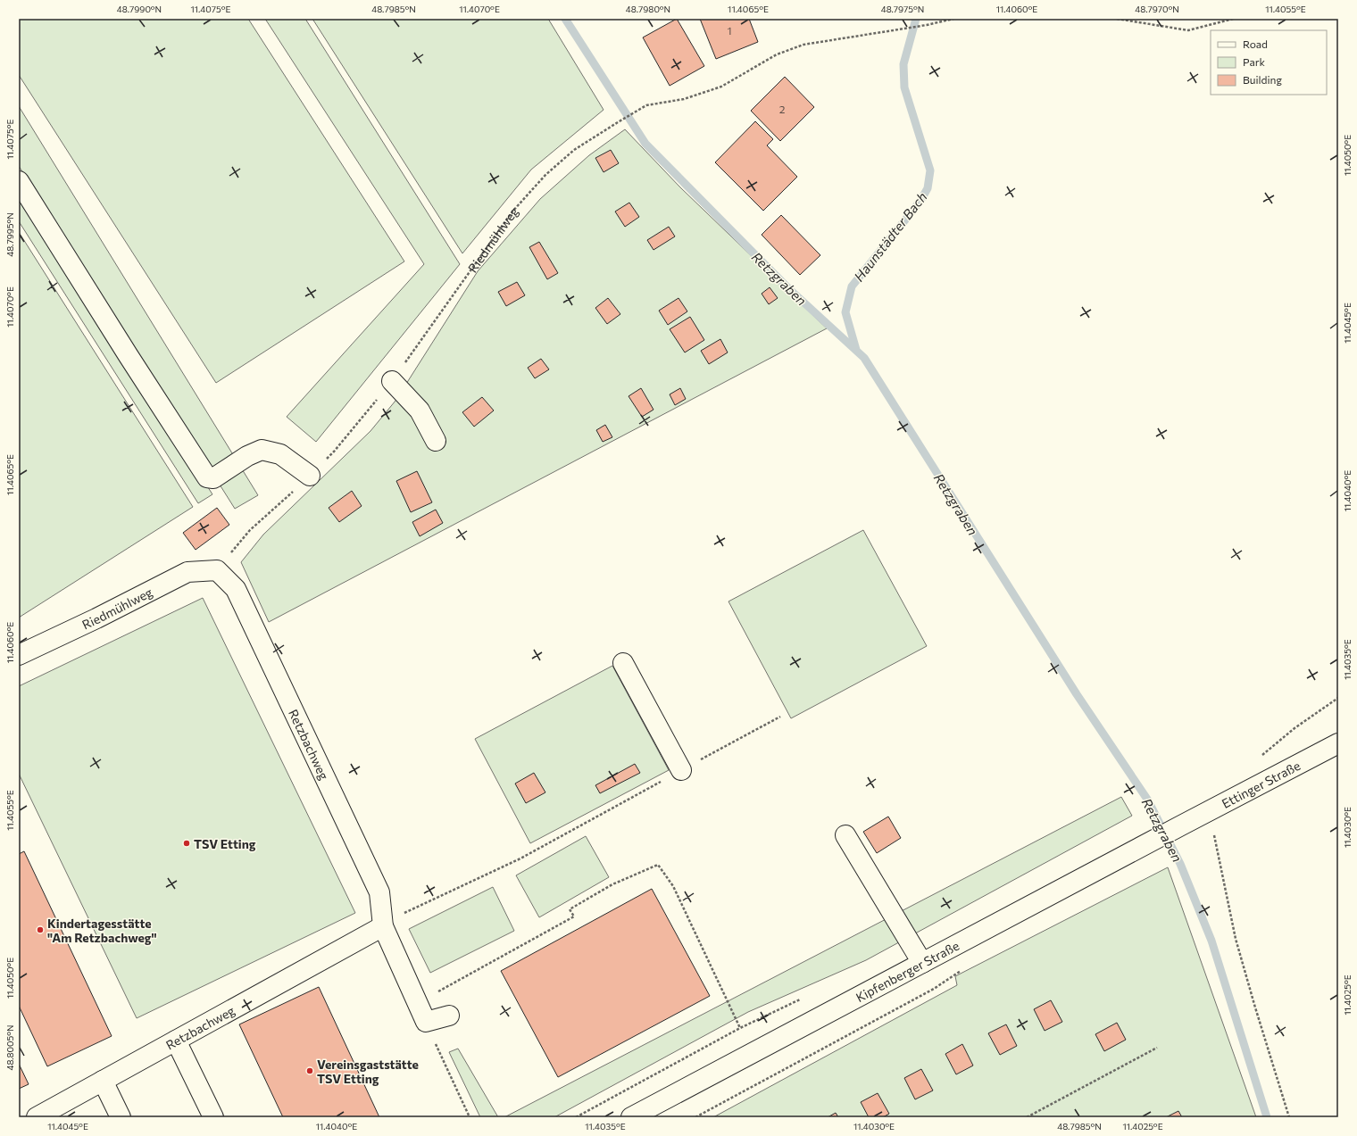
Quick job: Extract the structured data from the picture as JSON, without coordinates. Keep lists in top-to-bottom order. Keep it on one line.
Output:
{"streets":{"street":["Riedmühlweg","Retzbachweg","Ettinger Straße","Kipfenberger Straße"]},"crossings":[["Riedmühlweg","Retzbachweg"],["Ettinger Straße","Kipfenberger Straße"]],"water":["Haunstädter Bach","Retzgraben"],"places":["TSV Etting","Kindertagesstätte \"Am Retzbachweg\"","Vereinsgaststätte TSV Etting"],"house_numbers":["1","2"],"legend":["Road","Park","Building"],"coordinates":["48.7990°N","11.4075°E","48.7985°N","11.4070°E","48.7980°N","11.4065°E","48.7975°N","11.4060°E","48.7970°N","11.4055°E","11.4050°E","48.7995°N","11.4045°E","11.4040°E","11.4035°E","11.4030°E","11.4025°E","48.8005°N"]}
